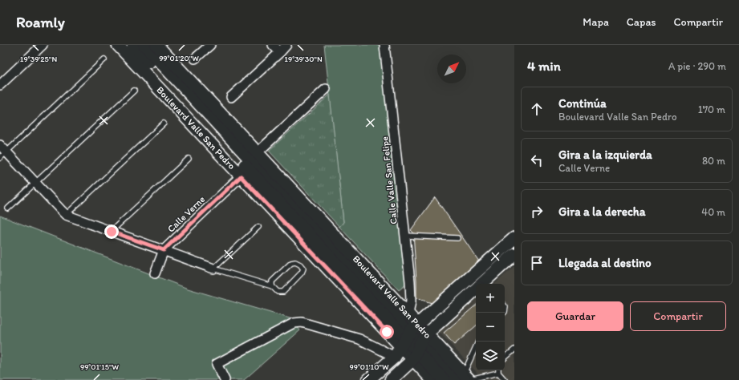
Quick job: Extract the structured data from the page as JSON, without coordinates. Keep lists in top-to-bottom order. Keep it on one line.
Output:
{"streets":{"main road":["Boulevard Valle San Pedro"],"street":["Calle Valle San Felipe","Calle Verne"]},"crossings":[["Boulevard Valle San Pedro","Calle Valle San Felipe"],["Boulevard Valle San Pedro","Calle Verne"]],"north":"top right","page":{"header":"Roamly","nav":["Mapa","Capas","Compartir"],"heading":["4 min","A pie · 290 m"],"list":[["Continúa","Boulevard Valle San Pedro","170 m"],["Gira a la izquierda","Calle Verne","80 m"],["Gira a la derecha","40 m"],"Llegada al destino"],"map_buttons":["+","−"],"buttons":["Guardar","Compartir"]},"coordinates":["99°01'20\"W","19°39'25\"N","19°39'30\"N","99°01'15\"W","99°01'10\"W"]}
